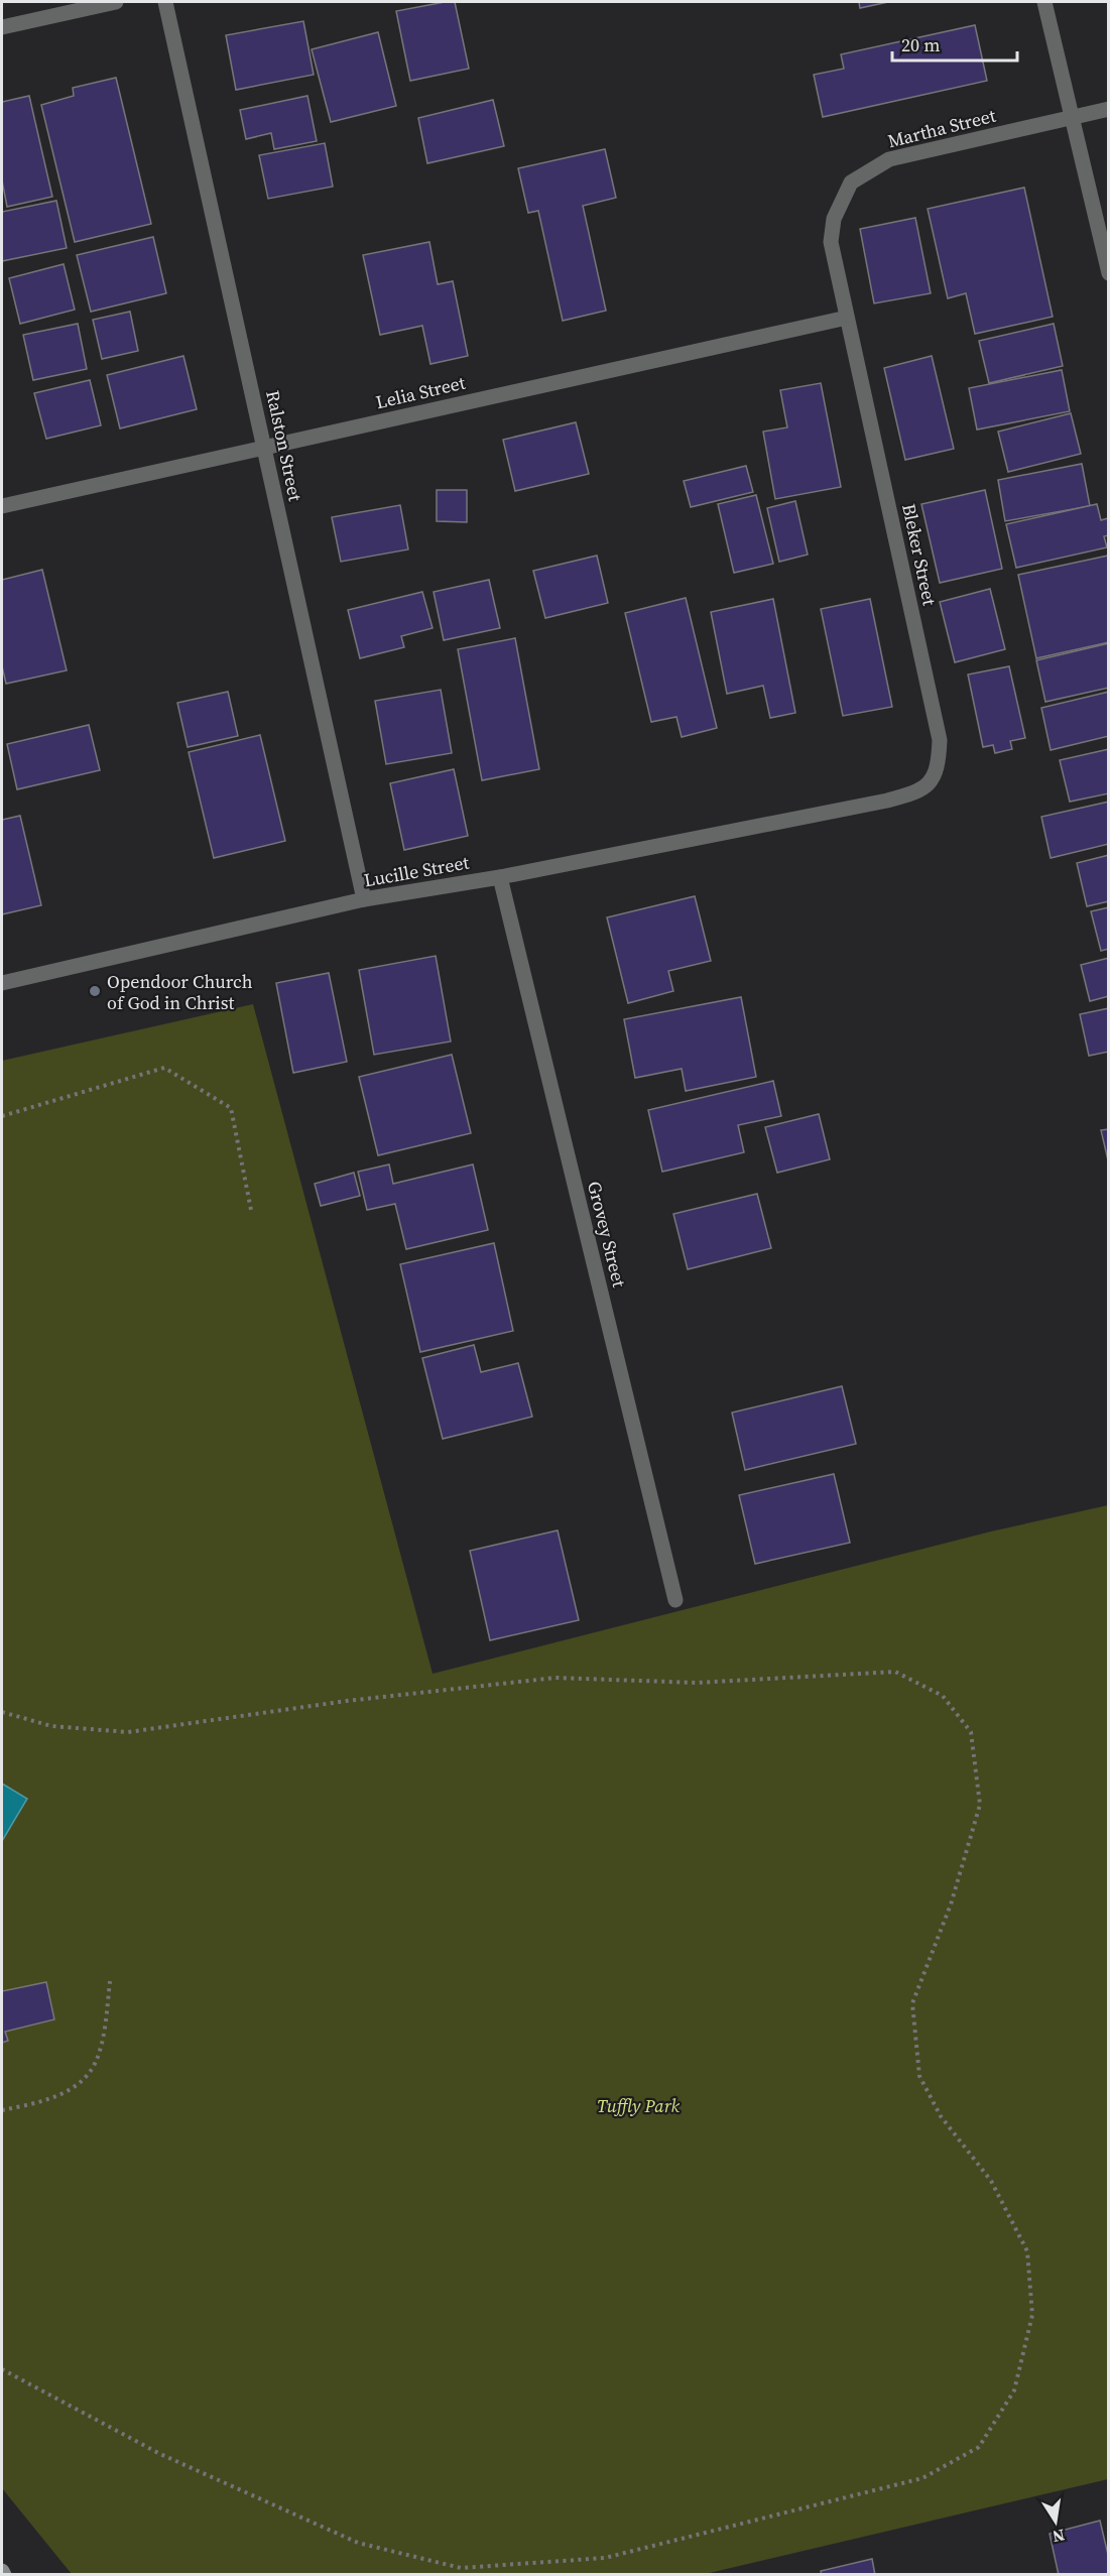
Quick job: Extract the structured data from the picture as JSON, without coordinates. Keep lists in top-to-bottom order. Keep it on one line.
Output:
{"streets":{"street":["Martha Street","Lelia Street","Ralston Street","Bleker Street","Lucille Street","Grovey Street"]},"crossings":[["Martha Street","Bleker Street"],["Lelia Street","Ralston Street"],["Lelia Street","Bleker Street"],["Ralston Street","Lucille Street"],["Bleker Street","Lucille Street"],["Lucille Street","Grovey Street"]],"parks":["Tuffly Park"],"places":["Opendoor Church of God in Christ"],"scale_bar":"20 m","north":"bottom"}
